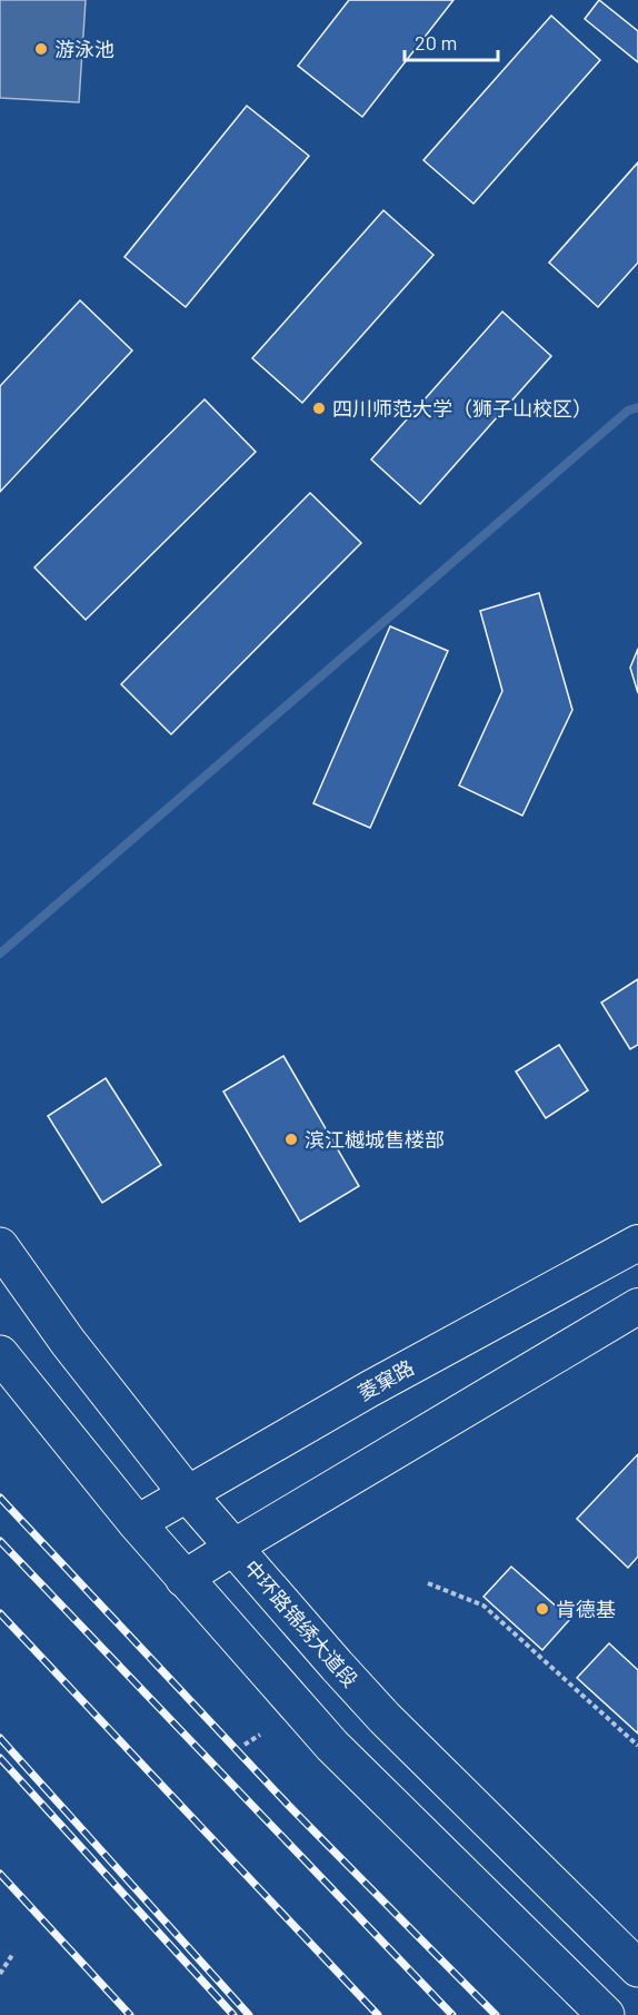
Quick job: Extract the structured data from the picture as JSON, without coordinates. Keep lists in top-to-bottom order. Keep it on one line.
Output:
{"streets":{"main road":["中环路锦绣大道段"],"street":["菱窠路"]},"crossings":[["菱窠路","中环路锦绣大道段"]],"places":["游泳池","四川师范大学（狮子山校区）","滨江樾城售楼部","肯德基"],"scale_bar":"20 m"}
